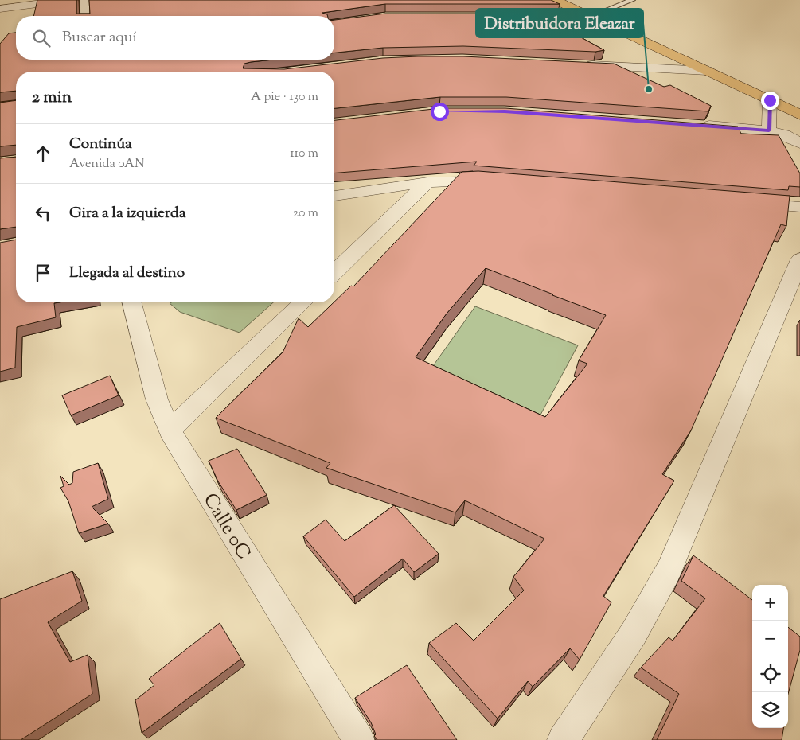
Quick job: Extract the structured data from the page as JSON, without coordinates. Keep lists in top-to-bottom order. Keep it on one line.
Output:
{"streets":{"street":["Calle 0C"]},"places":["Distribuidora Eleazar"],"page":{"search":"Buscar aquí","heading":["2 min","A pie · 130 m"],"list":[["Continúa","Avenida 0AN","110 m"],["Gira a la izquierda","20 m"],"Llegada al destino"],"map_buttons":["+","−"]}}
